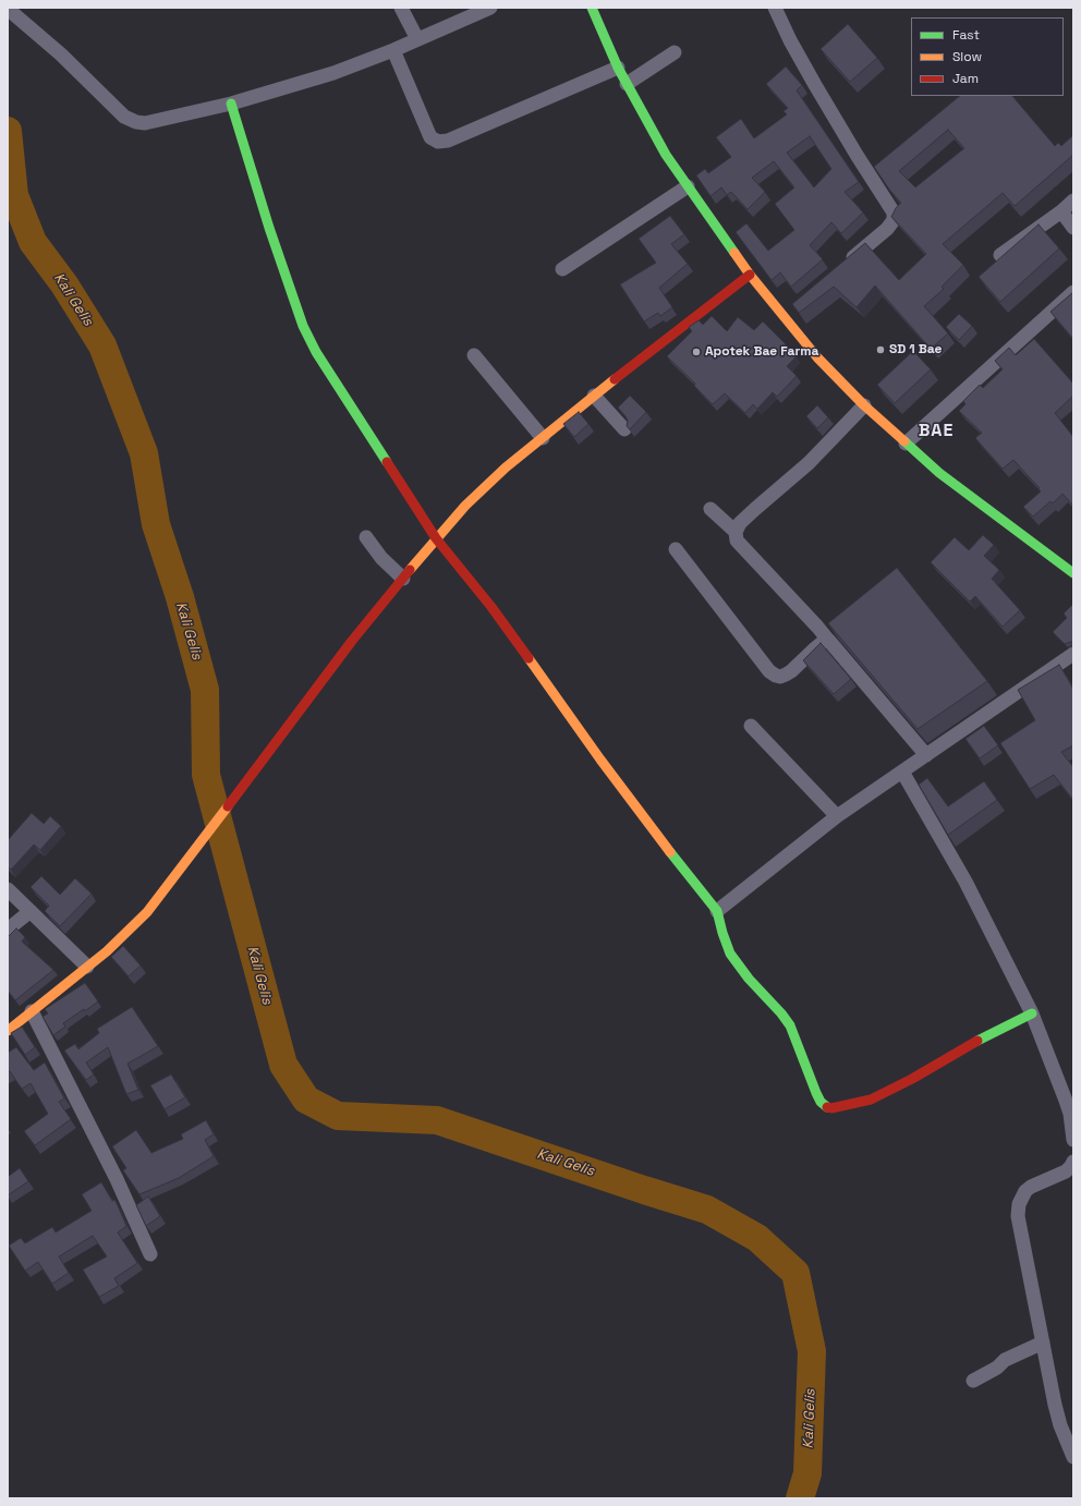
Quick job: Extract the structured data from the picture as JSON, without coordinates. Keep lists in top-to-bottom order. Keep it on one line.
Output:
{"districts":["BAE"],"water":["Kali Gelis"],"places":["SD 1 Bae","Apotek Bae Farma"],"legend":["Fast","Slow","Jam"]}
